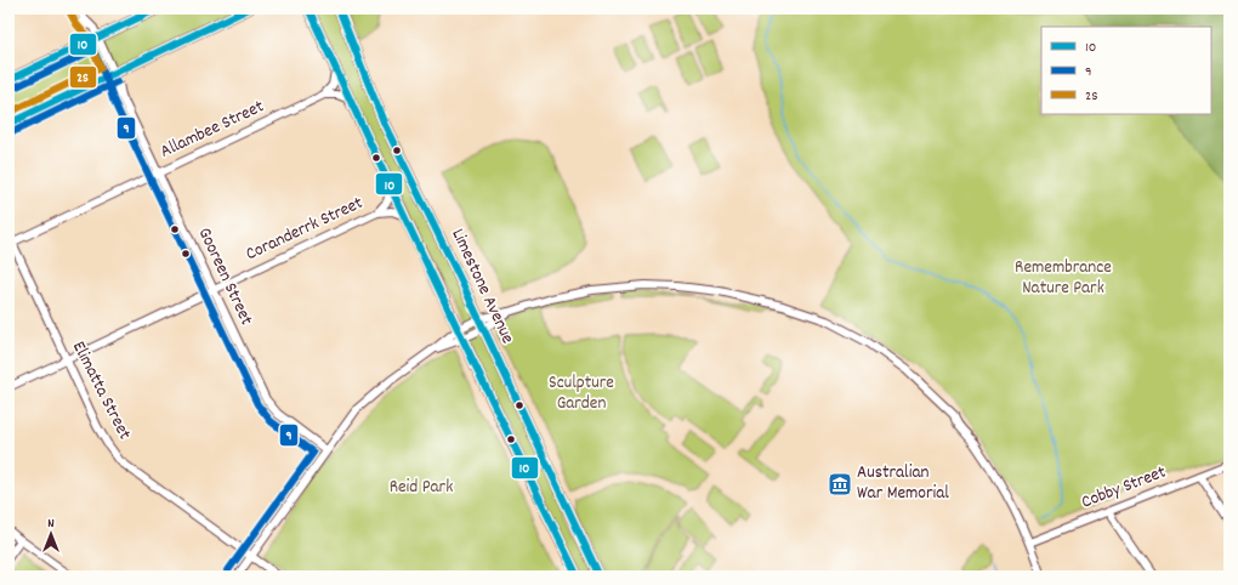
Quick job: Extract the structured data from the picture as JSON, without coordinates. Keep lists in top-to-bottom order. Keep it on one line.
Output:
{"streets":{"main road":["Limestone Avenue"],"street":["Allambee Street","Coranderrk Street","Gooreen Street","Elimatta Street","Cobby Street"]},"crossings":[["Allambee Street","Gooreen Street"],["Allambee Street","Elimatta Street"],["Coranderrk Street","Gooreen Street"],["Coranderrk Street","Elimatta Street"]],"parks":["Remembrance Nature Park","Sculpture Garden","Reid Park"],"places":{"museum":["Australian War Memorial"]},"lines":["transit line 10","transit line 2S","transit line 9"],"legend":["10","9","2S"],"north":"top"}
